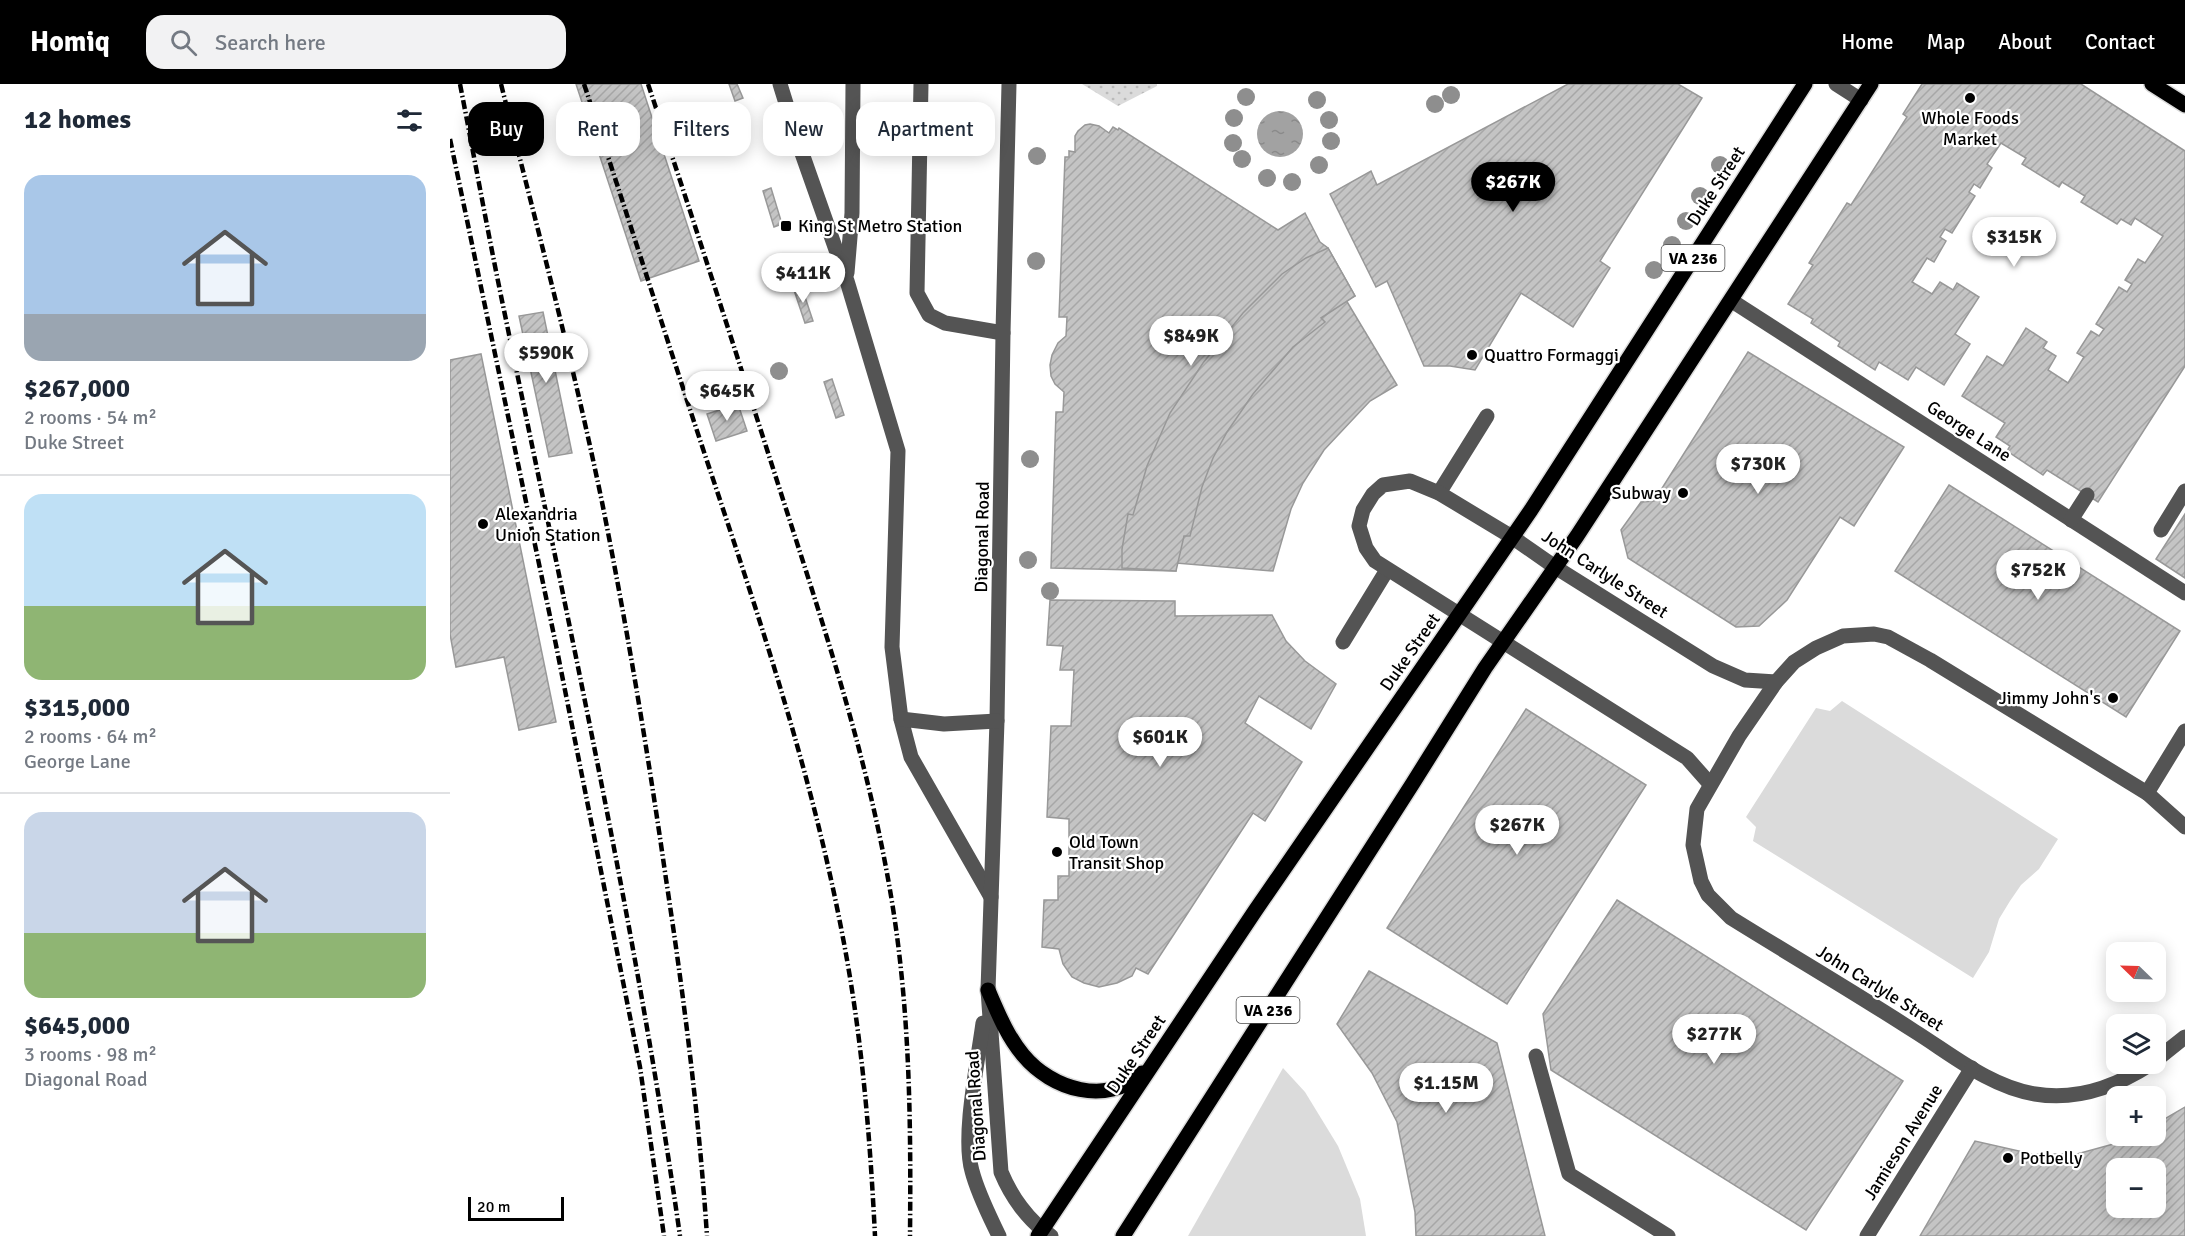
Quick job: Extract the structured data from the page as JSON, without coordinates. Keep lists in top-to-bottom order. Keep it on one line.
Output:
{"streets":{"main road":["Duke Street","VA 236"],"street":["George Lane","Diagonal Road","John Carlyle Street","Jamieson Avenue"]},"crossings":[["Duke Street","Diagonal Road"],["Duke Street","John Carlyle Street"],["VA 236","George Lane"],["VA 236","John Carlyle Street"],["John Carlyle Street","Jamieson Avenue"]],"places":{"other":["Whole Foods Market","Quattro Formaggi","Subway","Alexandria Union Station","Jimmy John's","Old Town Transit Shop","Potbelly"],"transit":["King St Metro Station"]},"scale_bar":"20 m","north":"top left","page":{"header":"Homiq","search":"Search here","nav":["Home","Map","About","Contact"],"heading":"12 homes","chip":["Buy","Rent","Filters","New","Apartment"],"list":[{"name":"$267,000","note":"2 rooms · 54 m² · Duke Street"},{"name":"$315,000","note":"2 rooms · 64 m² · George Lane"},{"name":"$645,000","note":"3 rooms · 98 m² · Diagonal Road"}],"price":["$267K","$315K","$411K","$849K","$590K","$645K","$730K","$752K","$601K","$267K","$277K","$1.15M"],"map_buttons":["+","−"],"scale":"20 m"}}
